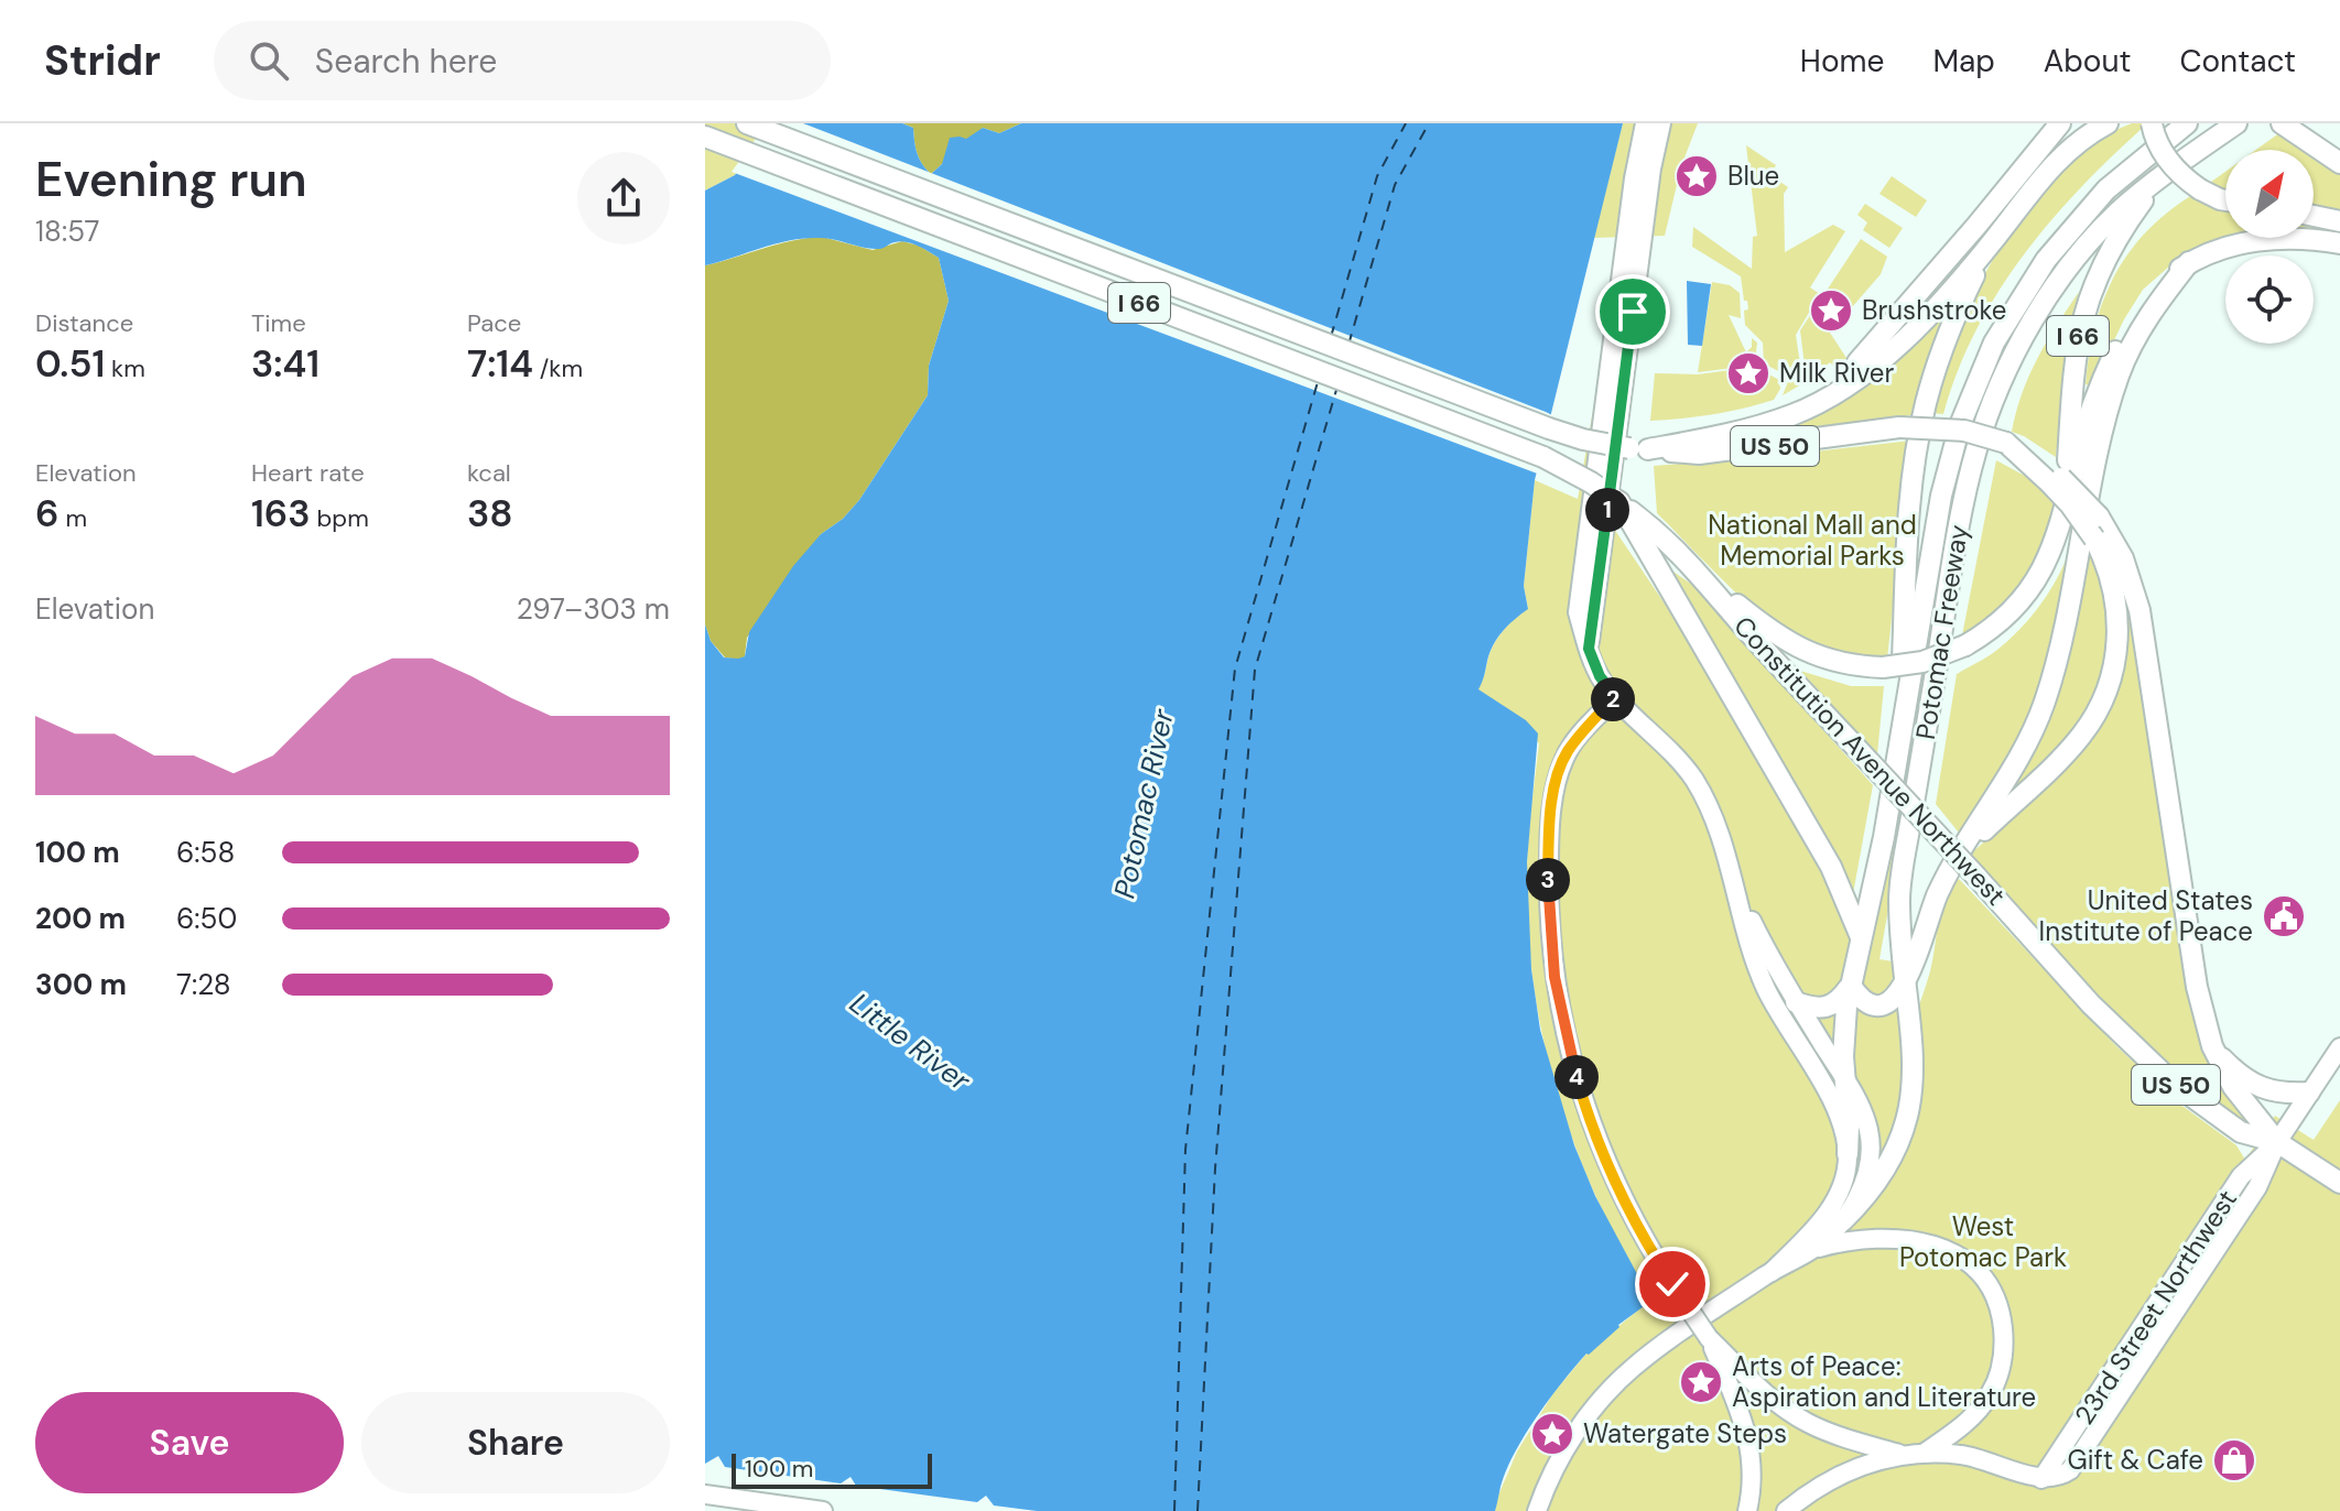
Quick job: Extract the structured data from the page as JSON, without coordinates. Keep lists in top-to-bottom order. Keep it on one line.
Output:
{"streets":{"highway":["I 66","US 50","Potomac Freeway","Constitution Avenue Northwest"],"main road":["23rd Street Northwest"]},"crossings":[["I 66","Potomac Freeway"],["I 66","Constitution Avenue Northwest"],["Constitution Avenue Northwest","23rd Street Northwest"]],"water":["Potomac River","Little River"],"parks":["National Mall and Memorial Parks","West Potomac Park"],"places":{"place":["Blue","Brushstroke","Milk River","Arts of Peace: Aspiration and Literature","Watergate Steps"],"public building":["United States Institute of Peace"],"shop":["Gift & Cafe"]},"scale_bar":"100 m","north":"top right","page":{"header":"Stridr","search":"Search here","nav":["Home","Map","About","Contact"],"heading":["Evening run","18:57"],"stats":[["Distance","0.51 km"],["Time","3:41"],["Pace","7:14 /km"],["Elevation","6 m"],["Heart rate","163 bpm"],["kcal","38"]],"pins":["1","2","3","4"],"chart":["Elevation","297–303 m"],"list":[{"name":"100 m","note":"6:58"},{"name":"200 m","note":"6:50"},{"name":"300 m","note":"7:28"}],"buttons":["Save","Share"],"scale":"100 m"}}
